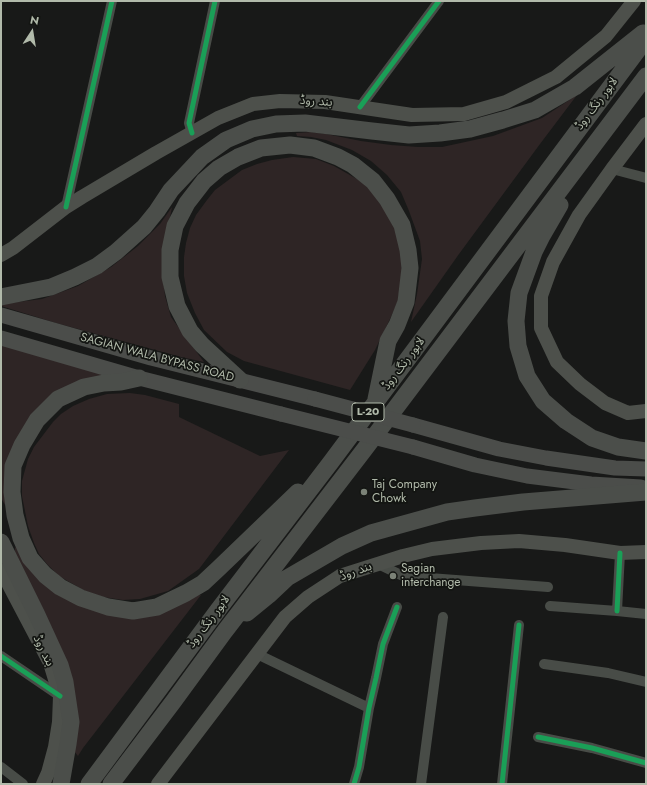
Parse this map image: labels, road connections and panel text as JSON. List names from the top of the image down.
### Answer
{
  "streets": {
    "highway": ["لاہور رنگ روڈ", "L-20"],
    "main road": ["بند روڈ", "SAGIAN WALA BYPASS ROAD"]
  },
  "places": ["Taj Company Chowk", "Sagian interchange"],
  "north": "top"
}
